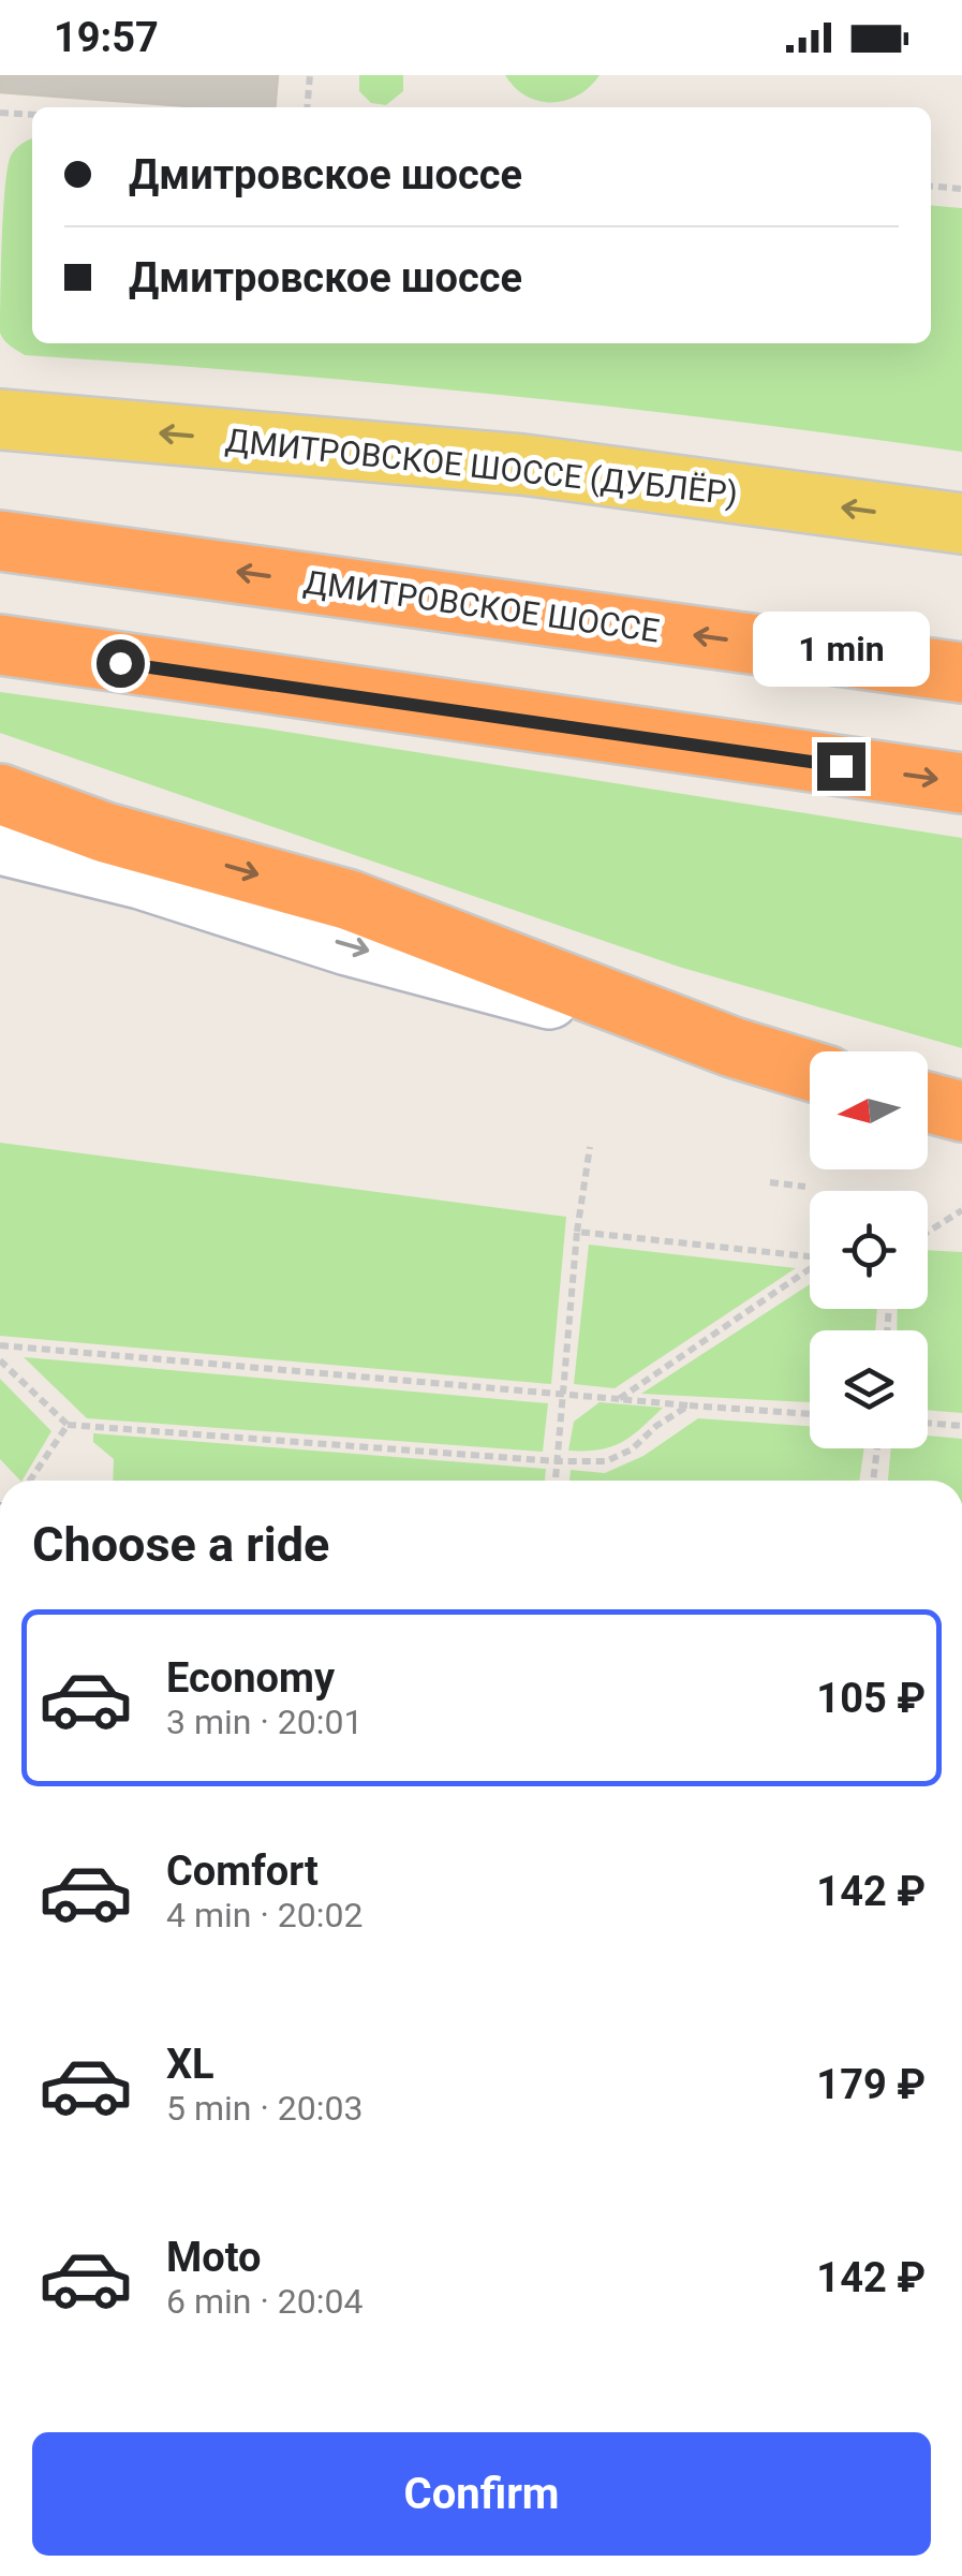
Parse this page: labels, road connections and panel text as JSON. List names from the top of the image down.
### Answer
{
  "streets": {
    "highway": ["ДМИТРОВСКОЕ ШОССЕ"],
    "main road": ["ДМИТРОВСКОЕ ШОССЕ (ДУБЛЁР)"]
  },
  "one_way": ["ДМИТРОВСКОЕ ШОССЕ (ДУБЛЁР)"],
  "north": "left",
  "page": {
    "status": "19:57",
    "banner": ["Дмитровское шоссе", "Дмитровское шоссе"],
    "bubble": "1 min",
    "heading": "Choose a ride",
    "list": [
      {
        "name": "Economy",
        "note": "3 min · 20:01",
        "value": "105 ₽"
      },
      {
        "name": "Comfort",
        "note": "4 min · 20:02",
        "value": "142 ₽"
      },
      {
        "name": "XL",
        "note": "5 min · 20:03",
        "value": "179 ₽"
      },
      {
        "name": "Moto",
        "note": "6 min · 20:04",
        "value": "142 ₽"
      }
    ],
    "buttons": "Confirm"
  }
}
